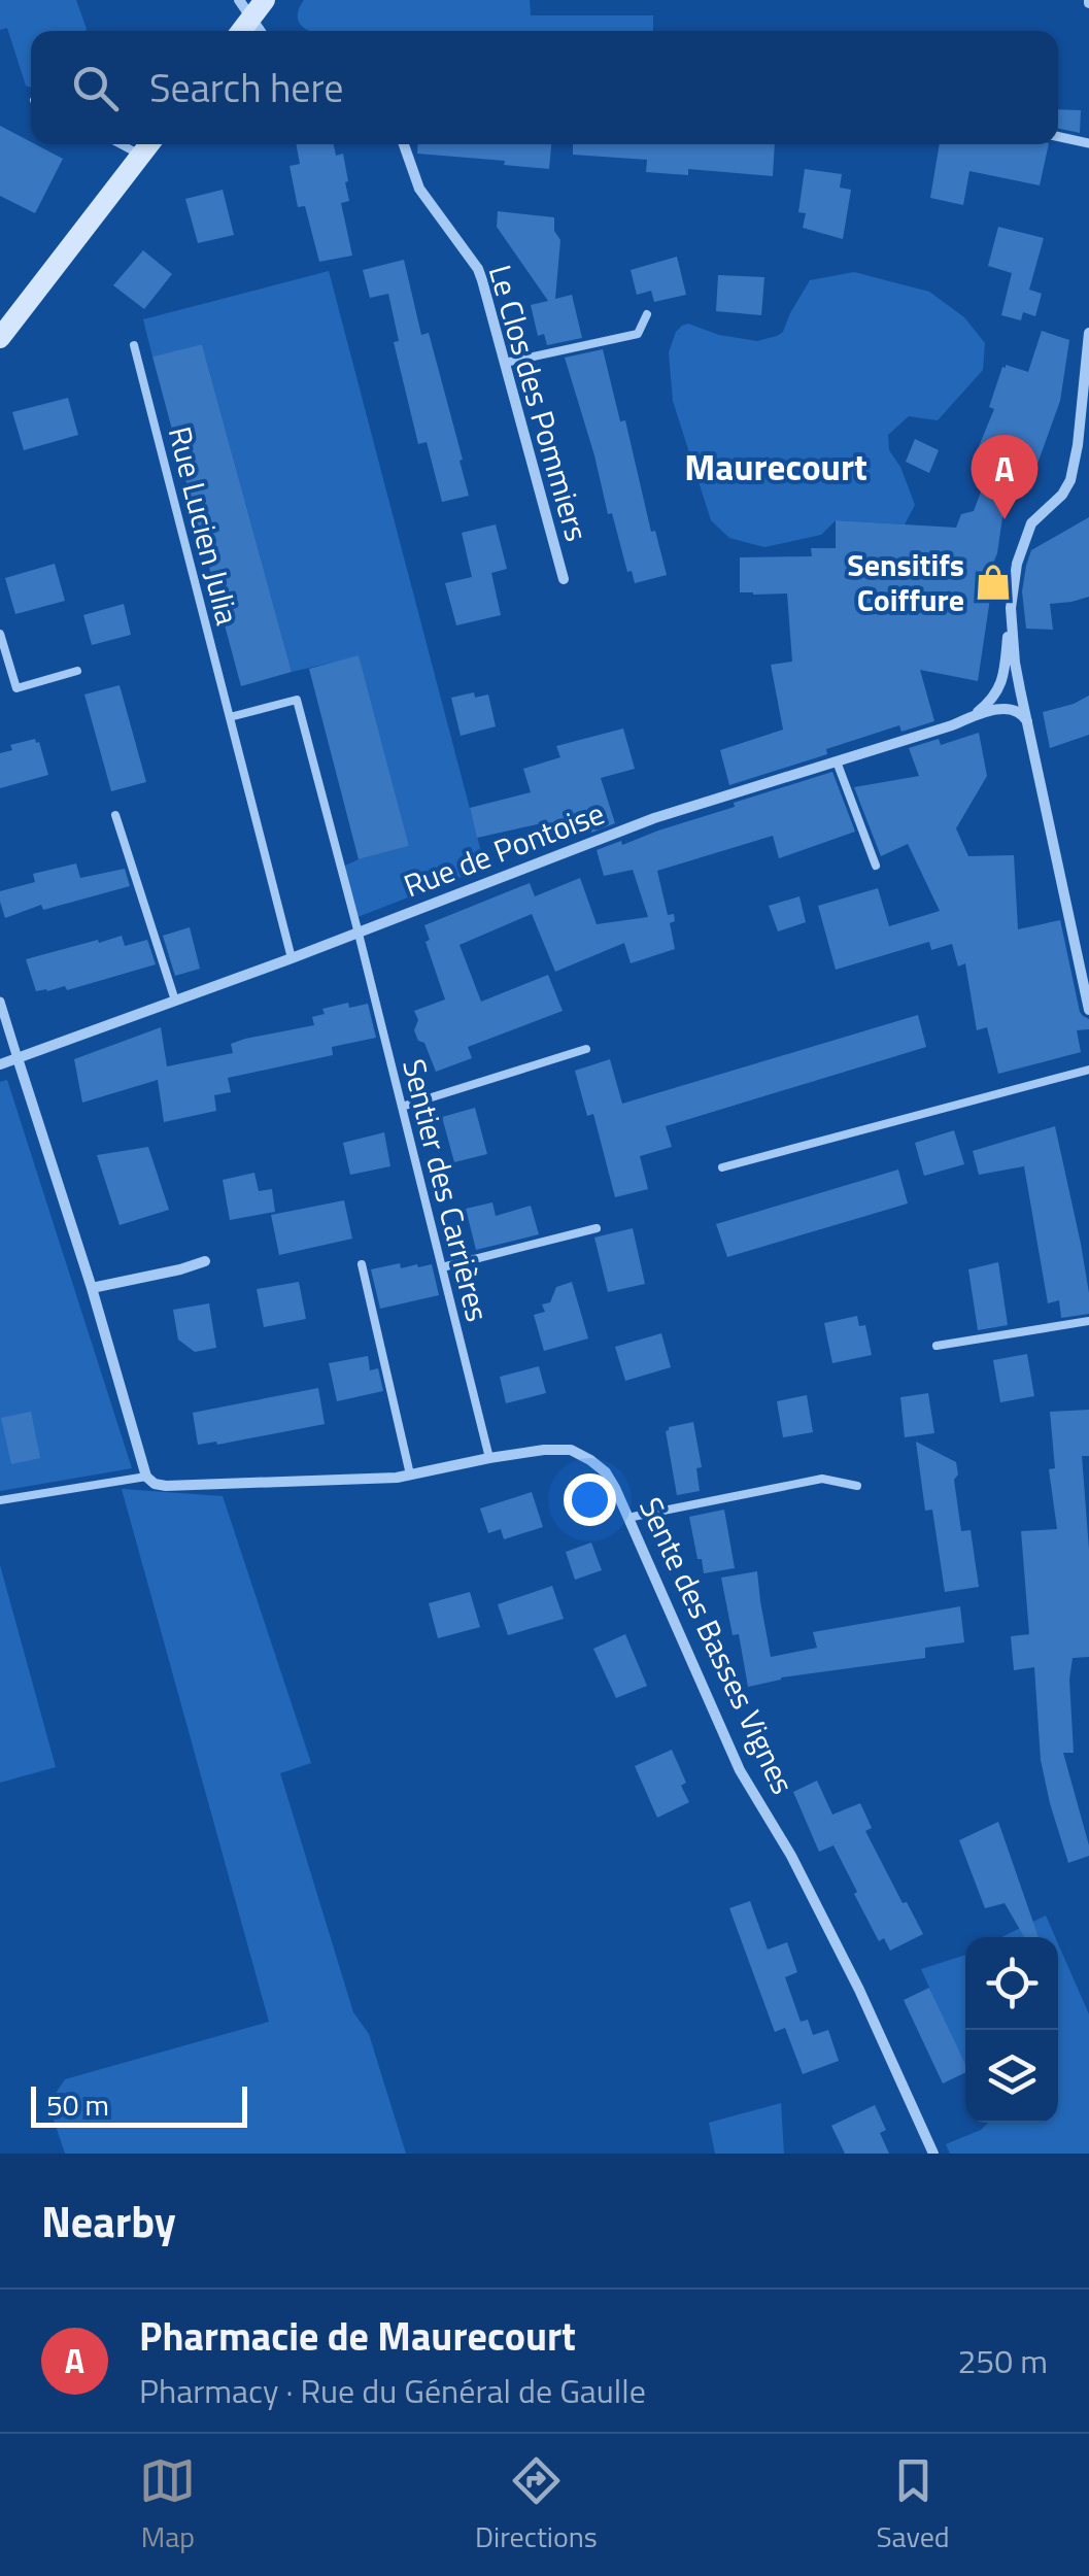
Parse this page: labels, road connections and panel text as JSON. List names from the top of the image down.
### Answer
{
  "streets": {
    "street": ["Le Clos des Pommiers", "Rue de Pontoise", "Sente des Basses Vignes"],
    "lane": ["Rue Lucien Julia", "Sentier des Carrières"]
  },
  "crossings": [
    ["Rue Lucien Julia", "Rue de Pontoise"],
    ["Rue de Pontoise", "Sentier des Carrières"],
    ["Sentier des Carrières", "Sente des Basses Vignes"]
  ],
  "districts": ["Maurecourt"],
  "places": {
    "shop": ["Sensitifs Coiffure"]
  },
  "scale_bar": "50 m",
  "page": {
    "search": "Search here",
    "pins": "A",
    "scale": "50 m",
    "heading": "Nearby",
    "list": [
      {
        "mark": "A",
        "name": "Pharmacie de Maurecourt",
        "note": "Pharmacy · Rue du Général de Gaulle",
        "value": "250 m"
      }
    ],
    "nav": ["Map", "Directions", "Saved"]
  }
}
